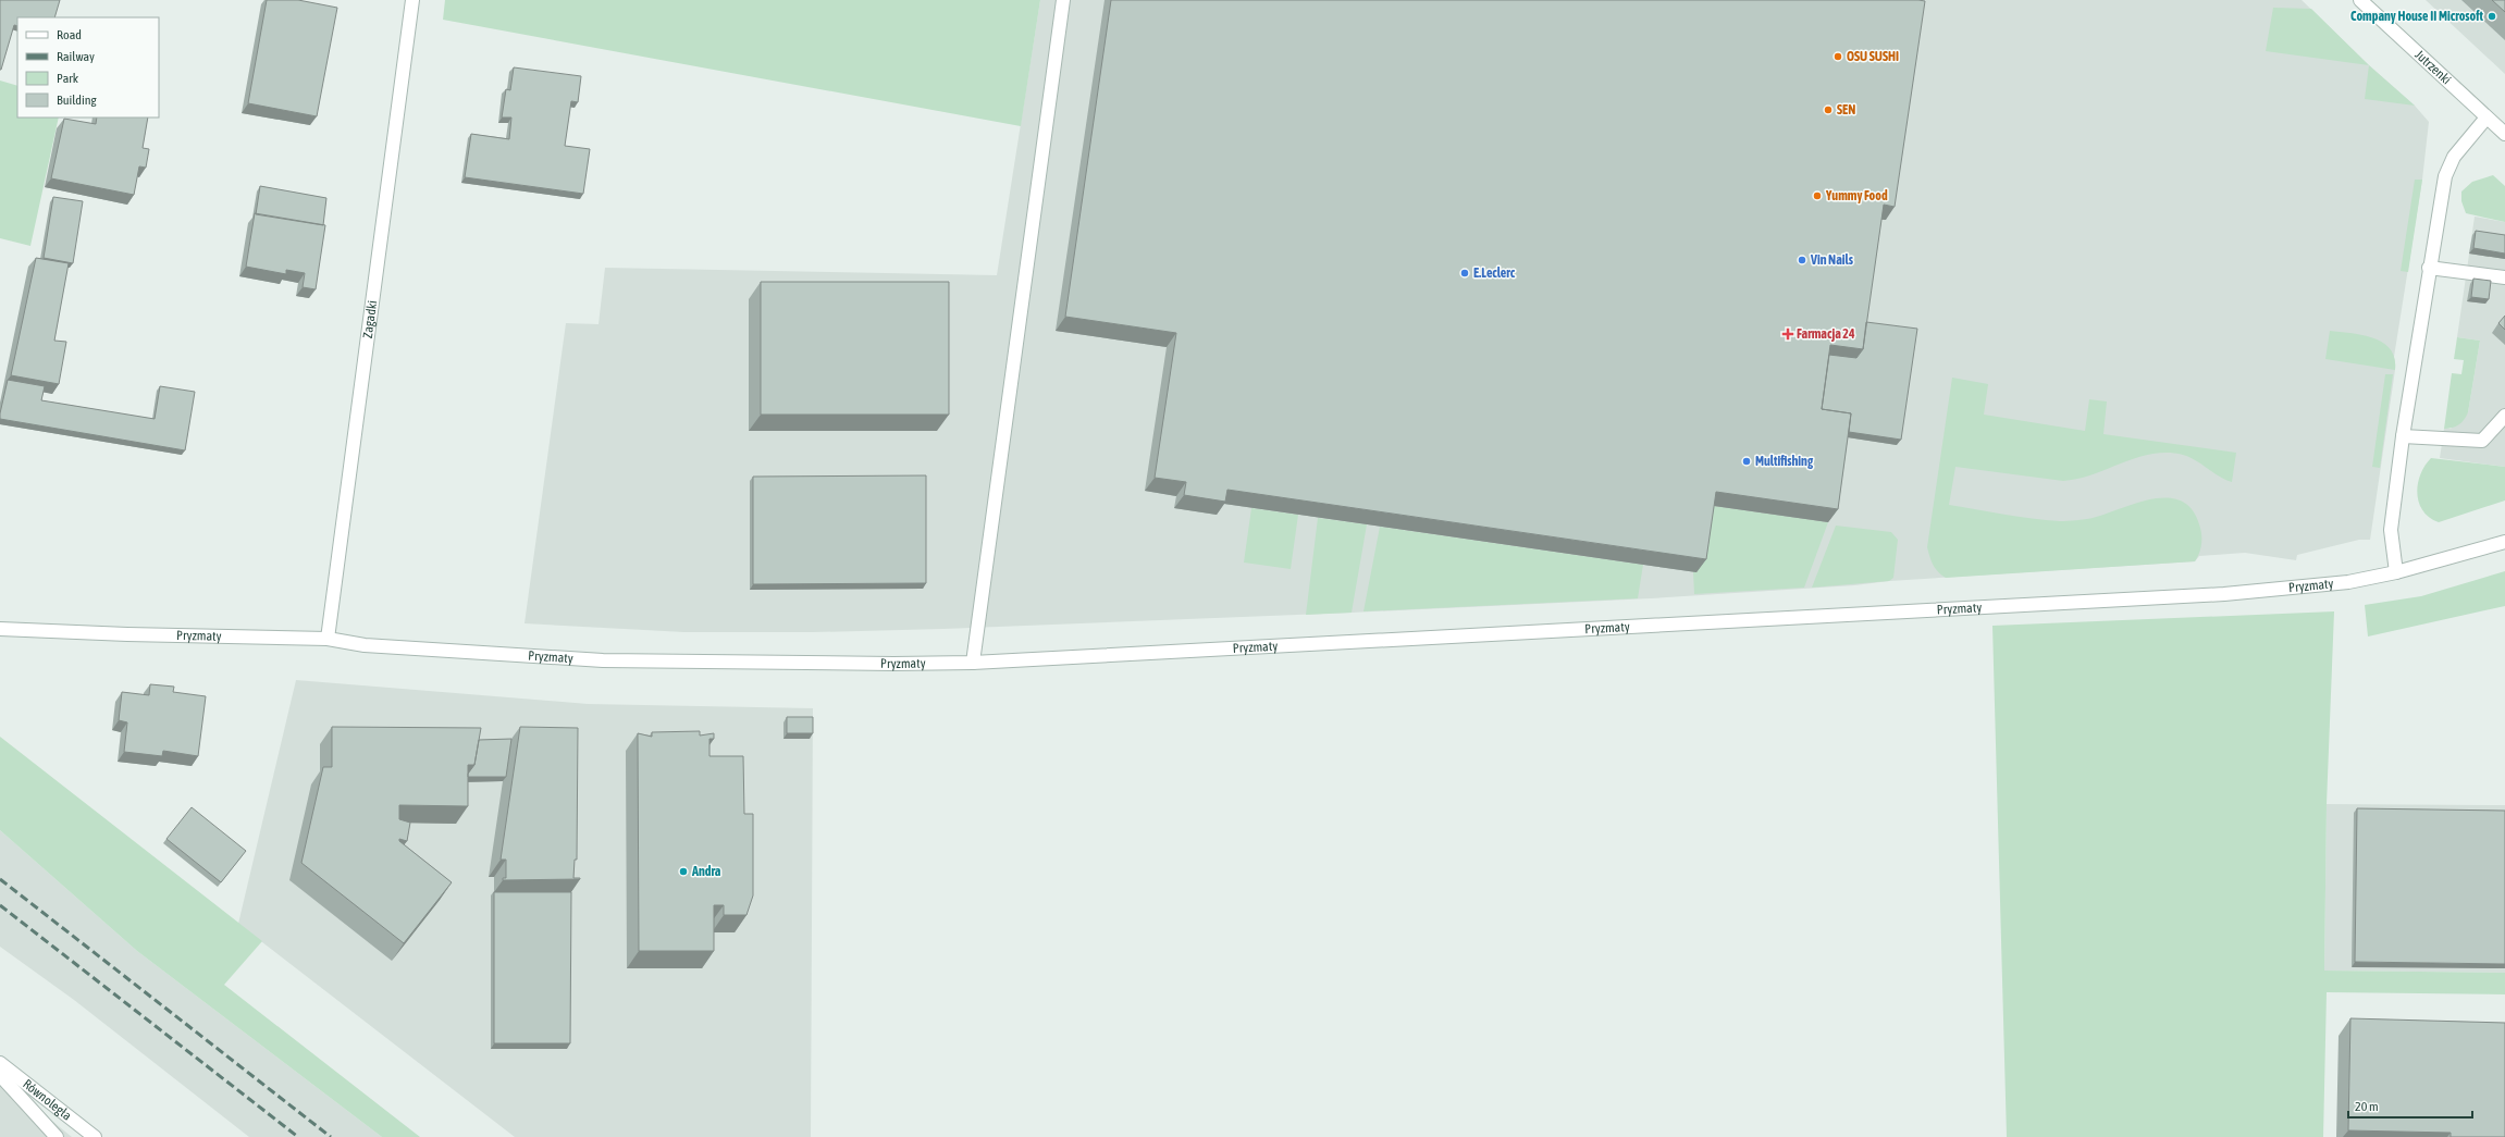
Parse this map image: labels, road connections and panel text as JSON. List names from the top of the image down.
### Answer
{
  "streets": {
    "street": [
      "Jutrzenki",
      "Zagadki",
      "Pryzmaty",
      "Równoległa"
    ]
  },
  "crossings": [
    ["Zagadki", "Pryzmaty"]
  ],
  "places": {
    "other": [
      "Company House II Microsoft",
      "OSU SUSHI",
      "SEN",
      "Yummy Food",
      "Vin Nails",
      "E.Leclerc",
      "Multifishing",
      "Andra"
    ],
    "health": ["Farmacja 24"]
  },
  "legend": [
    "Road",
    "Railway",
    "Park",
    "Building"
  ],
  "scale_bar": "20 m"
}
